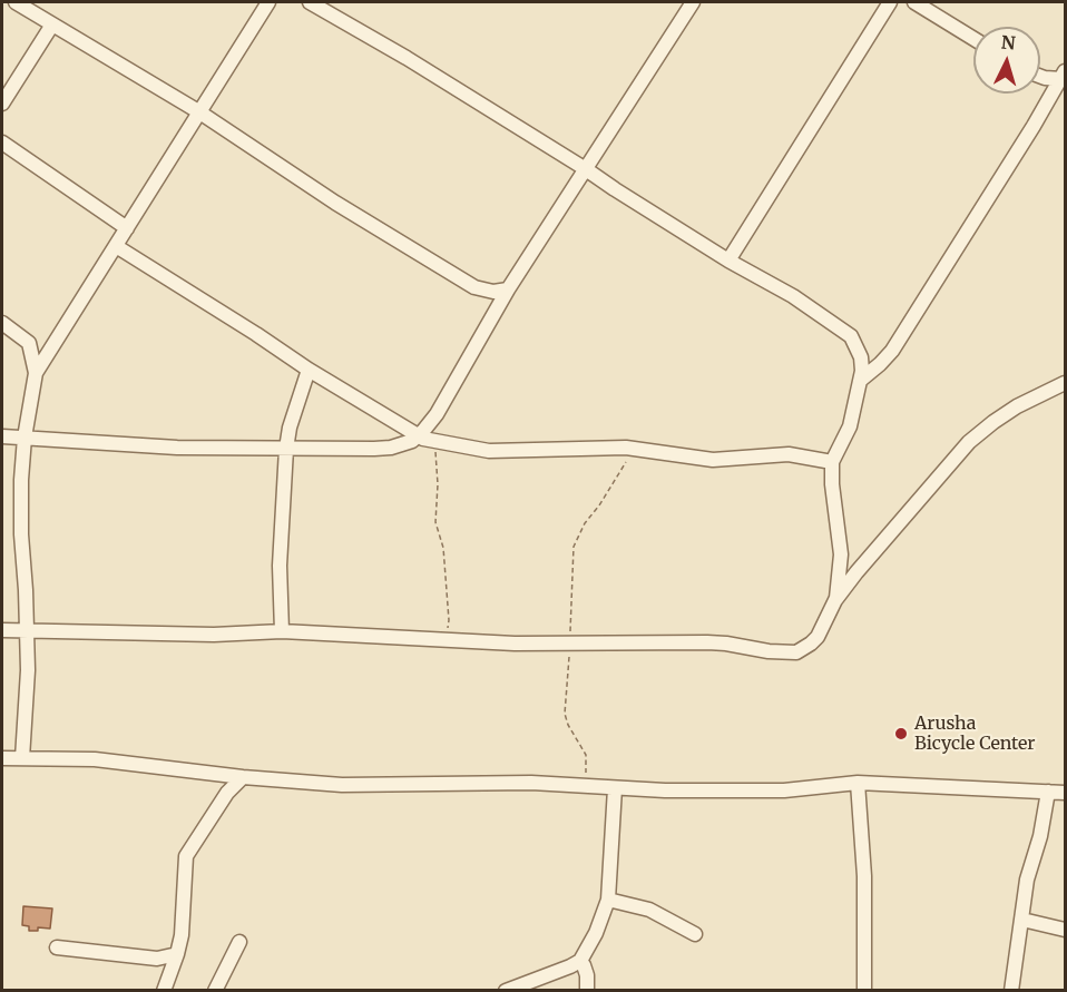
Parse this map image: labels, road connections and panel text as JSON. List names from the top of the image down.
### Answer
{
  "places": ["Arusha Bicycle Center"],
  "north": "top"
}
